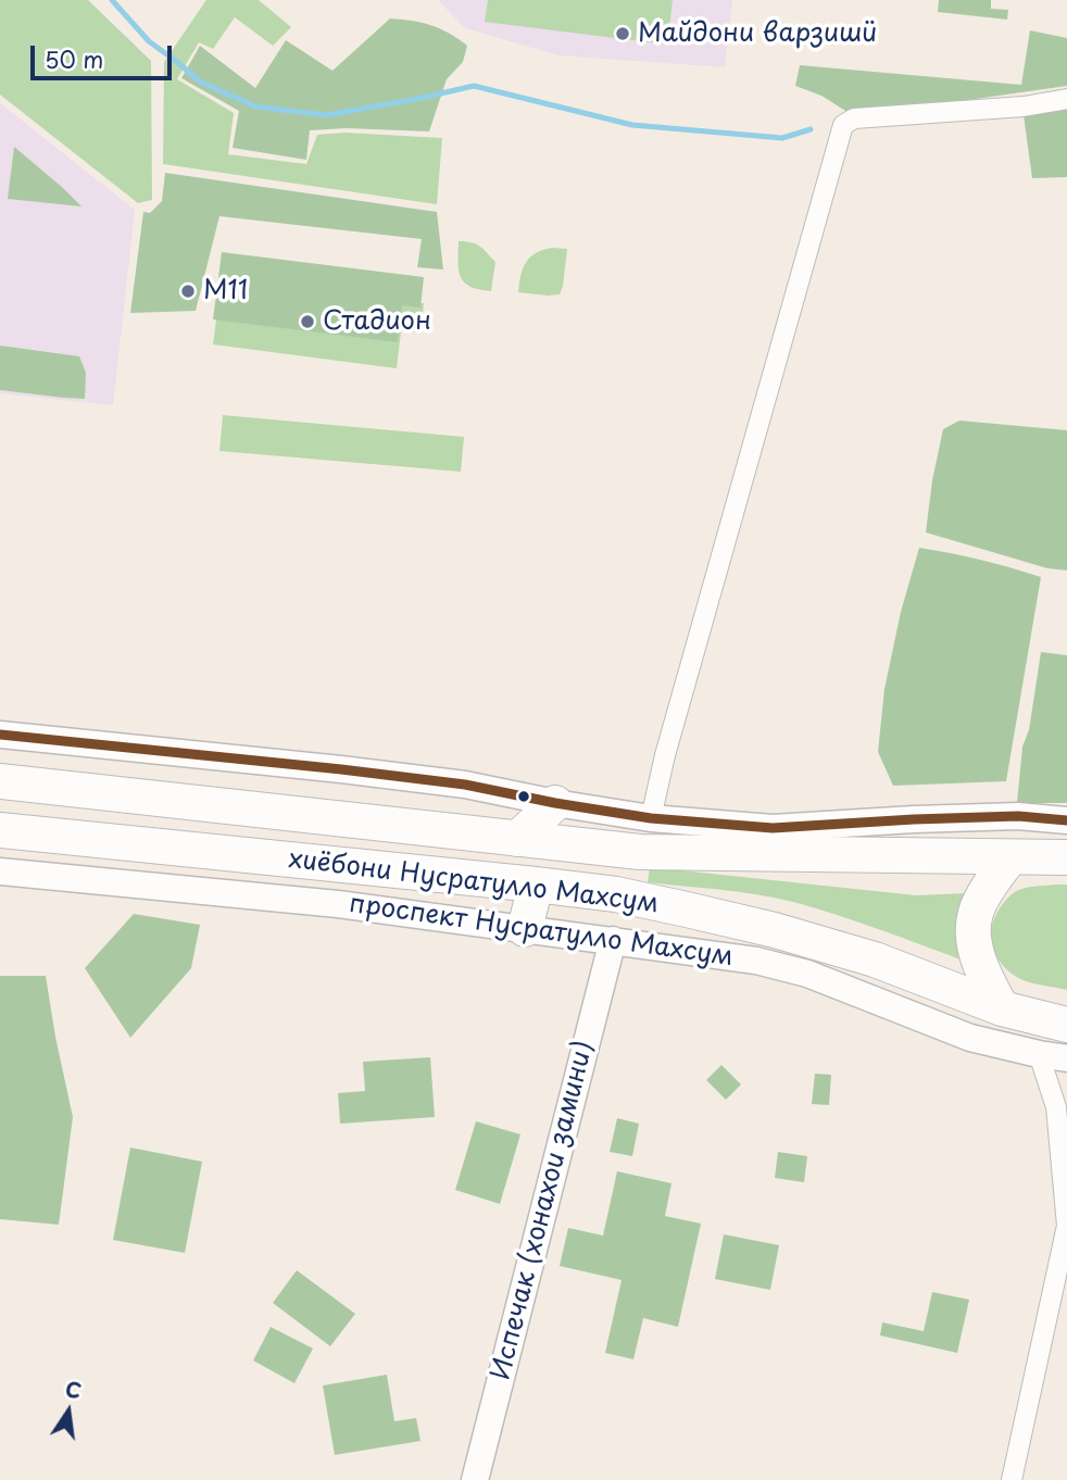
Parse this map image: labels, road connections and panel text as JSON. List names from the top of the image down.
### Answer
{
  "streets": {
    "highway": ["хиёбони Нусратулло Махсум"],
    "street": ["проспект Нусратулло Махсум", "Испечак (хонахои замини)"]
  },
  "crossings": [
    ["проспект Нусратулло Махсум", "Испечак (хонахои замини)"]
  ],
  "places": ["Майдони варзишӣ", "M11", "Стадион"],
  "scale_bar": "50 m",
  "north": "top"
}
